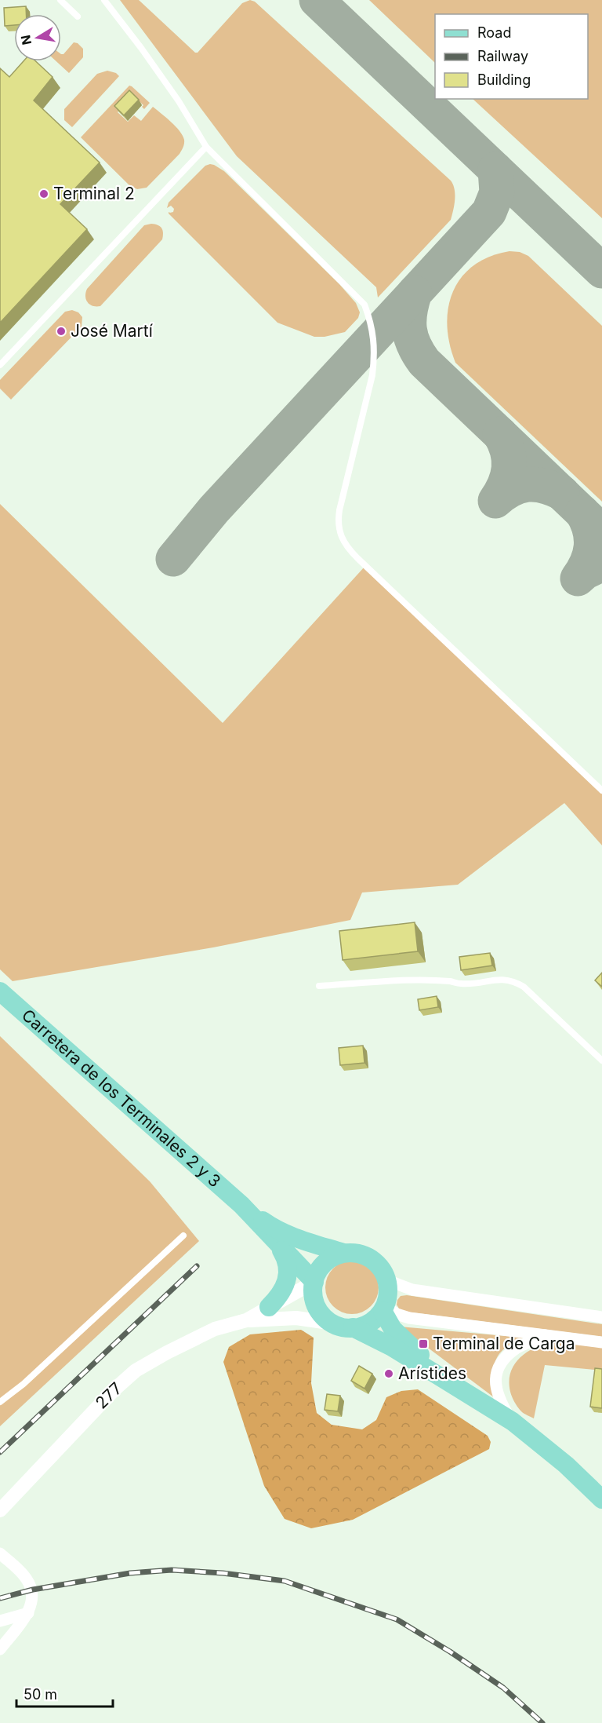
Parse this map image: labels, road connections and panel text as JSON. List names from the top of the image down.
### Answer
{
  "streets": {
    "main road": ["Carretera de los Terminales 2 y 3"],
    "street": ["277"]
  },
  "crossings": [
    ["Carretera de los Terminales 2 y 3", "277"]
  ],
  "places": {
    "other": ["Terminal 2", "José Martí", "Arístides"],
    "transit": ["Terminal de Carga"]
  },
  "legend": ["Road", "Railway", "Building"],
  "scale_bar": "50 m",
  "north": "left"
}
